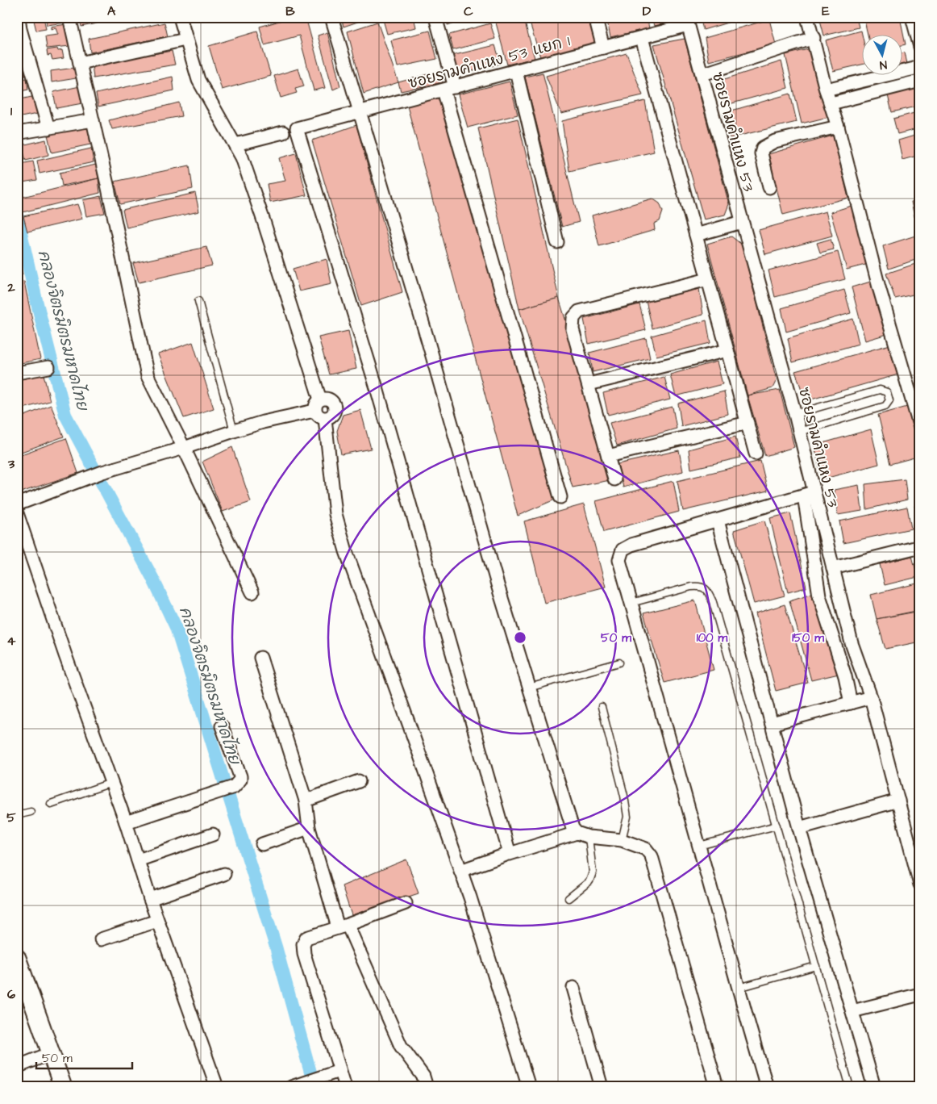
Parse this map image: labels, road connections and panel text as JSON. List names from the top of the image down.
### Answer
{
  "streets": {
    "street": ["ซอยรามคำแหง 53 แยก 1", "ซอยรามคำแหง 53"]
  },
  "crossings": [
    ["ซอยรามคำแหง 53 แยก 1", "ซอยรามคำแหง 53"]
  ],
  "water": ["คลองจิตรมิตรมหาดไทย"],
  "scale_bar": "50 m",
  "north": "bottom",
  "grid": {
    "columns": [
      "A",
      "B",
      "C",
      "D",
      "E"
    ],
    "rows": [
      "1",
      "2",
      "3",
      "4",
      "5",
      "6"
    ]
  },
  "rings": ["50 m", "100 m", "150 m"]
}
